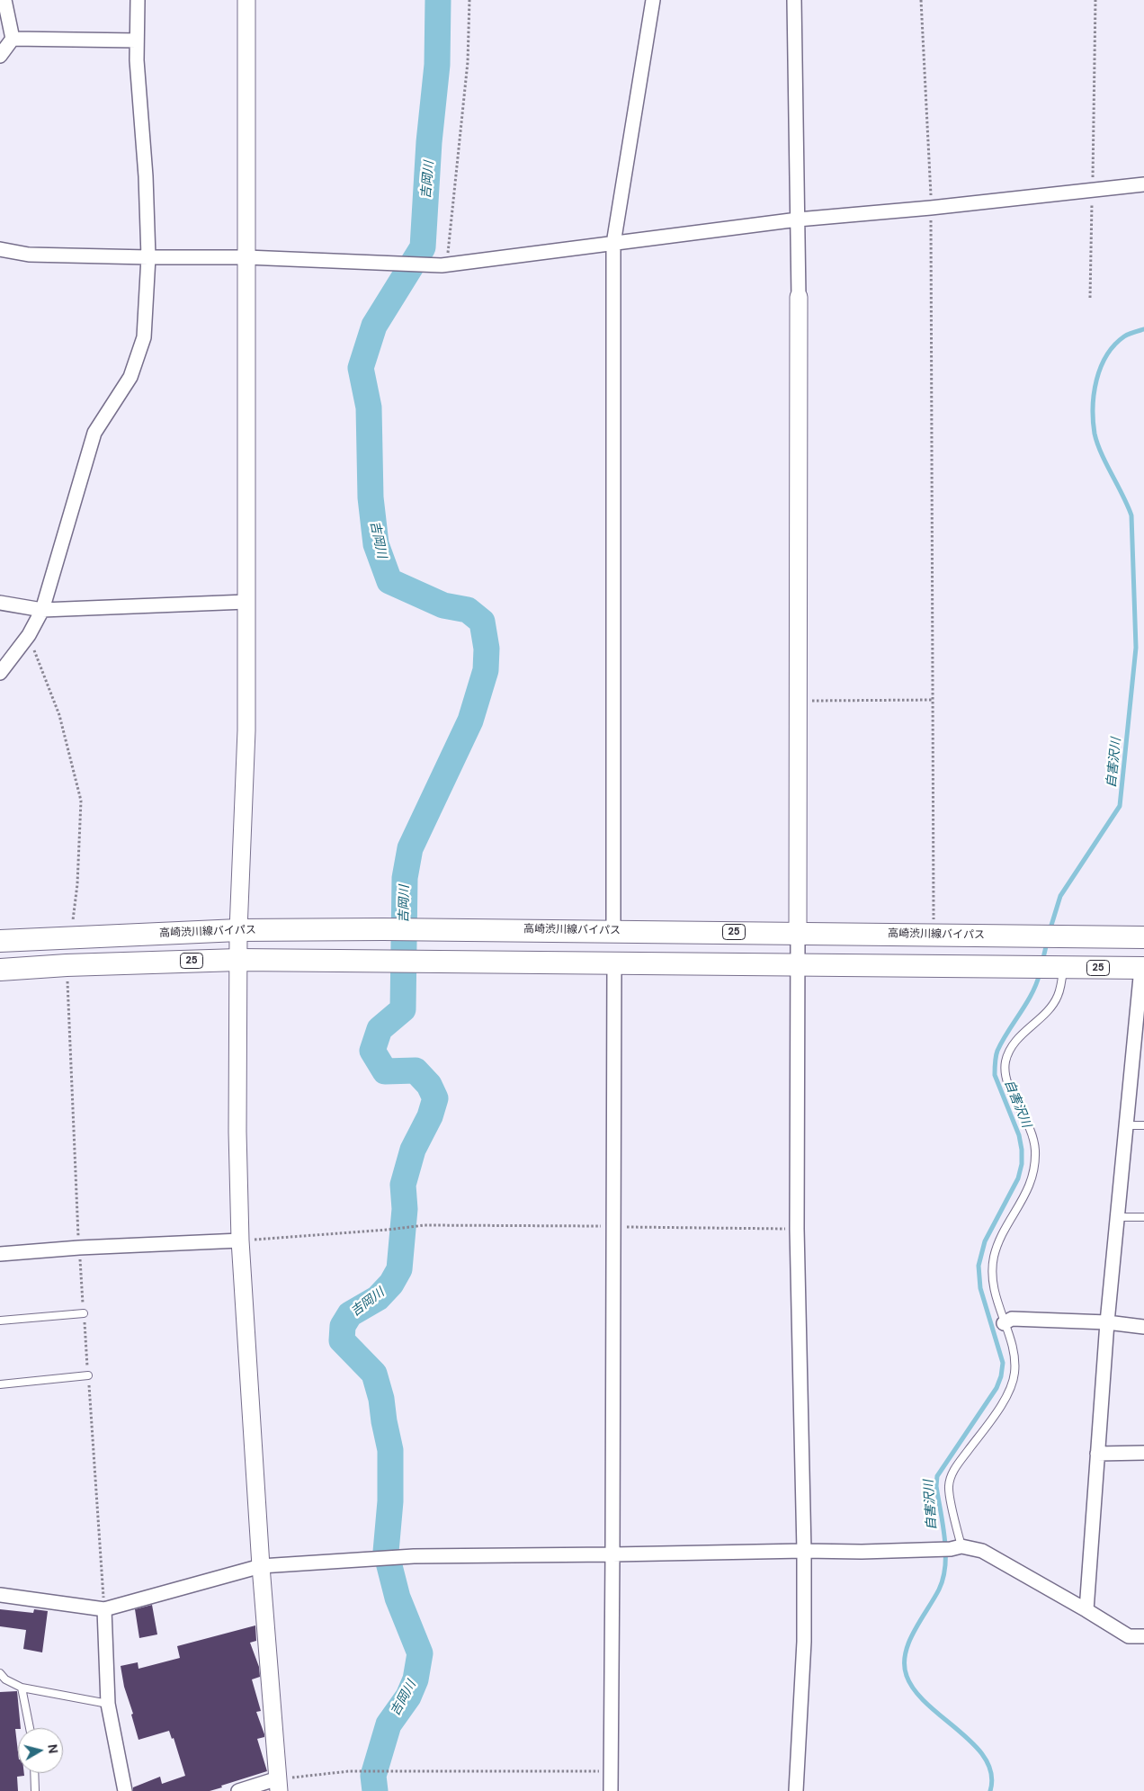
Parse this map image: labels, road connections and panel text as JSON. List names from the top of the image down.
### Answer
{
  "streets": {
    "main road": ["高崎渋川線バイパス", "25"]
  },
  "water": ["吉岡川", "自害沢川"],
  "north": "right"
}
